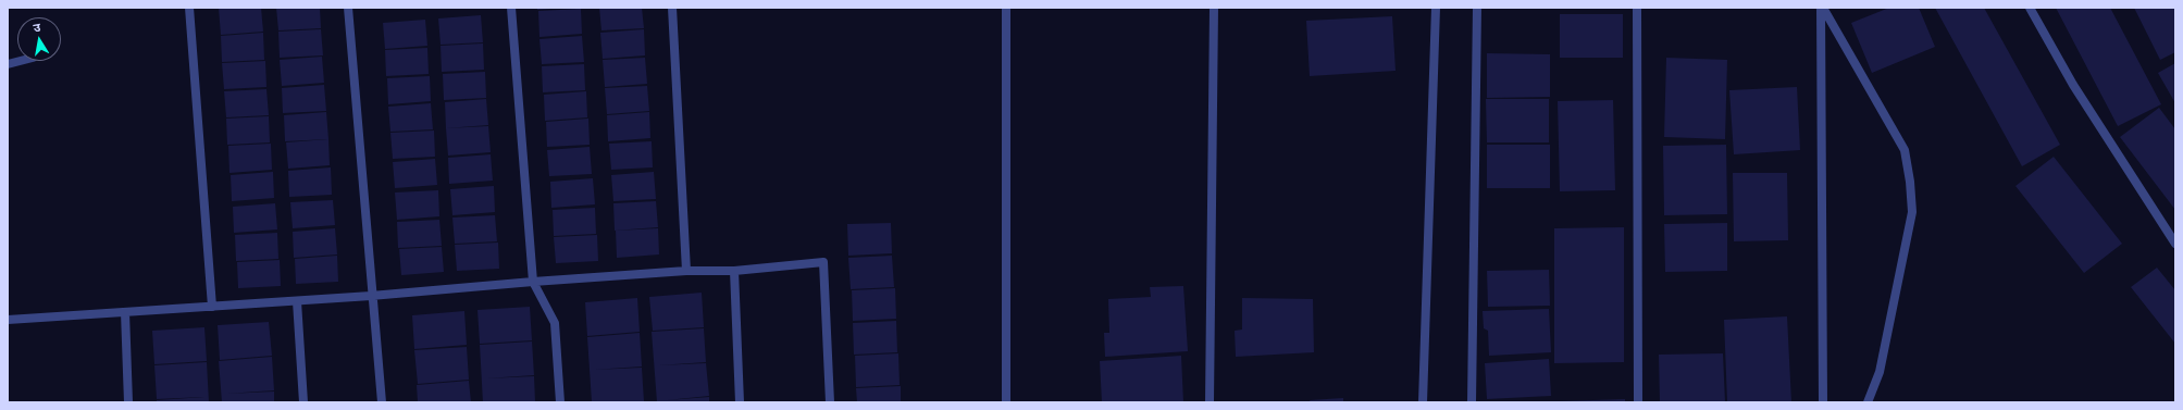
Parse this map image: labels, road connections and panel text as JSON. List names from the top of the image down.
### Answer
{
  "north": "top"
}
